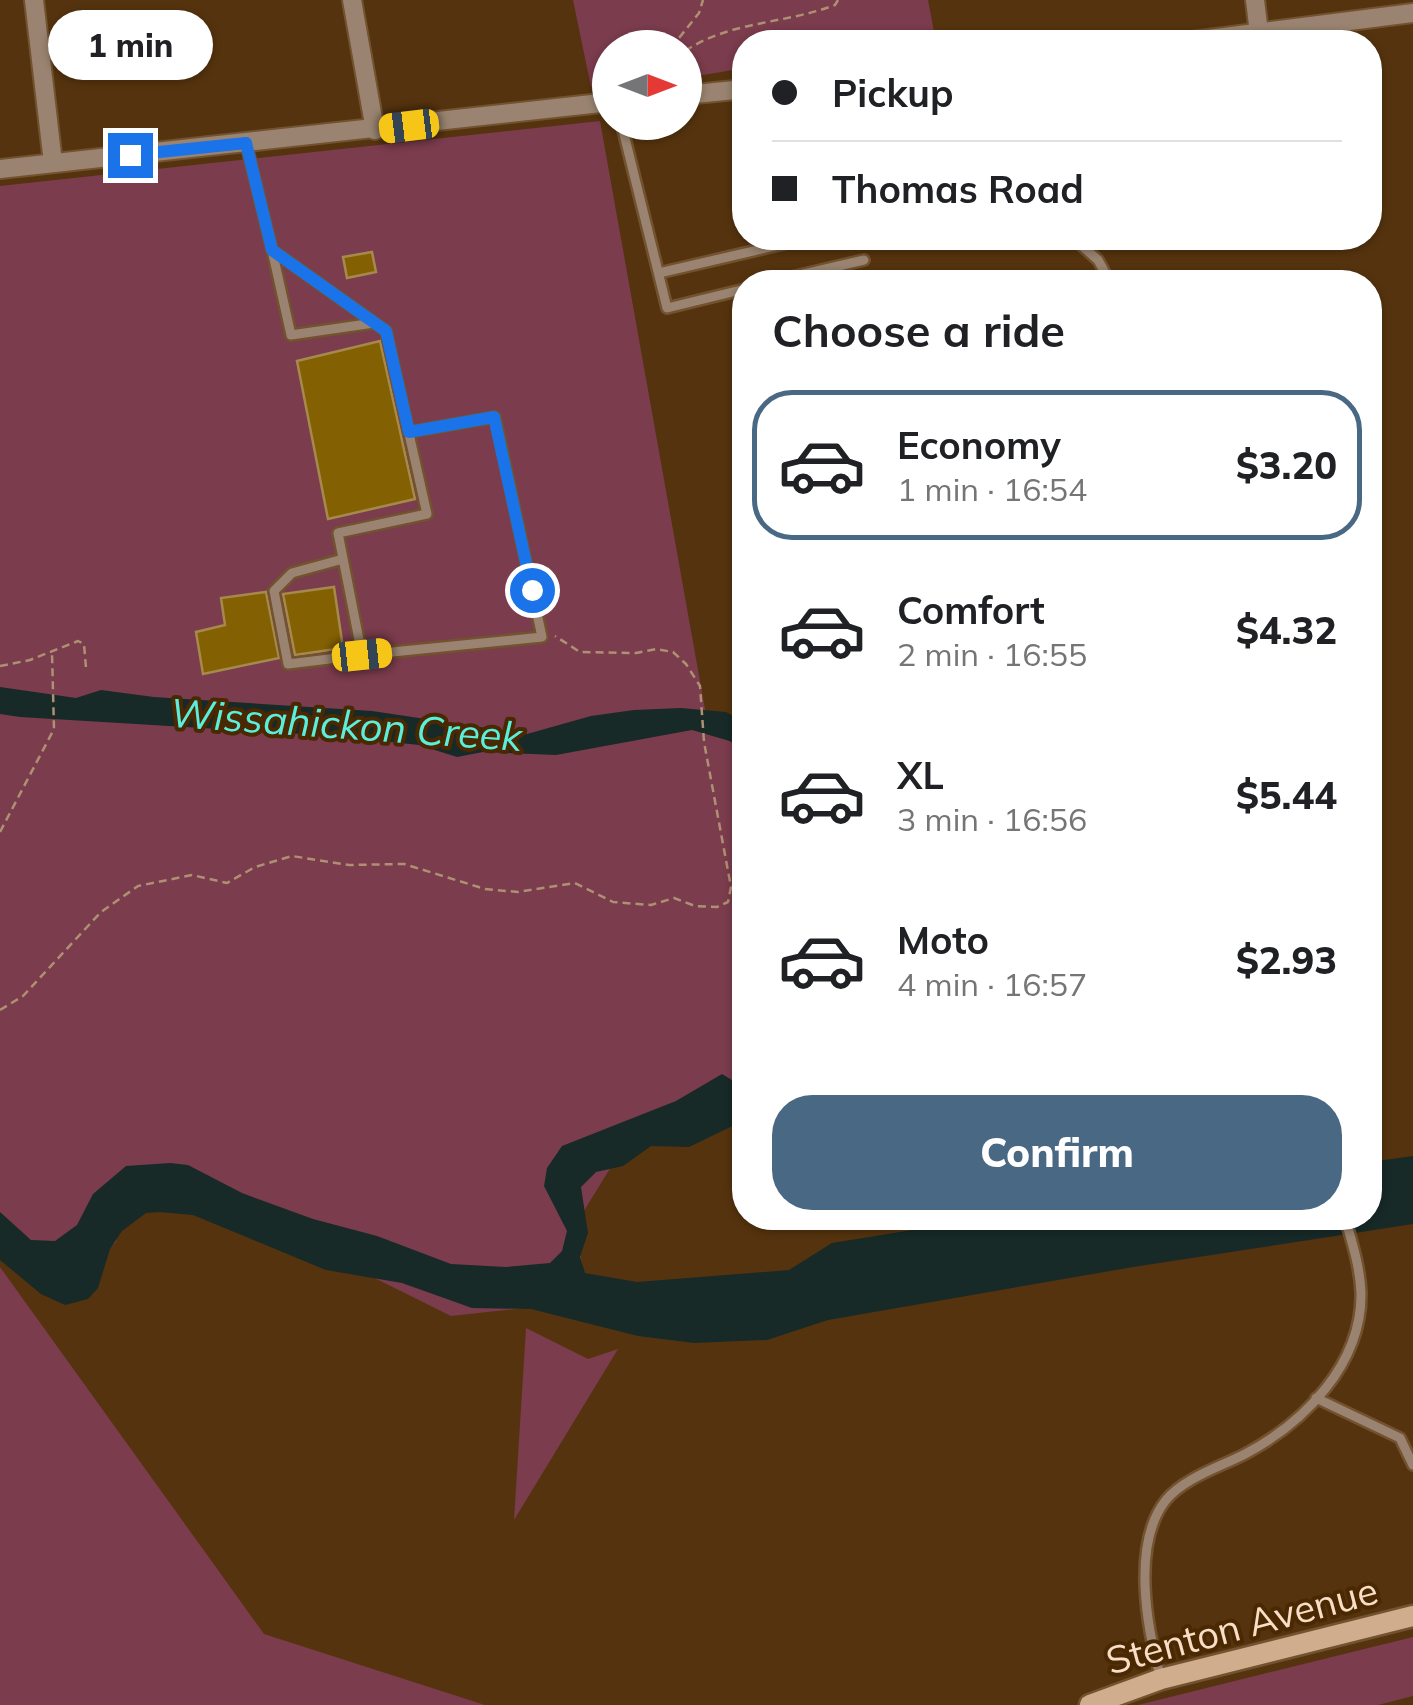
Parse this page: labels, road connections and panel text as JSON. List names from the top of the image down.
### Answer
{
  "streets": {
    "main road": ["Stenton Avenue"]
  },
  "water": ["Wissahickon Creek"],
  "north": "right",
  "page": {
    "bubble": "1 min",
    "banner": ["Pickup", "Thomas Road"],
    "heading": "Choose a ride",
    "list": [
      {
        "name": "Economy",
        "note": "1 min · 16:54",
        "value": "$3.20"
      },
      {
        "name": "Comfort",
        "note": "2 min · 16:55",
        "value": "$4.32"
      },
      {
        "name": "XL",
        "note": "3 min · 16:56",
        "value": "$5.44"
      },
      {
        "name": "Moto",
        "note": "4 min · 16:57",
        "value": "$2.93"
      }
    ],
    "buttons": "Confirm"
  }
}
